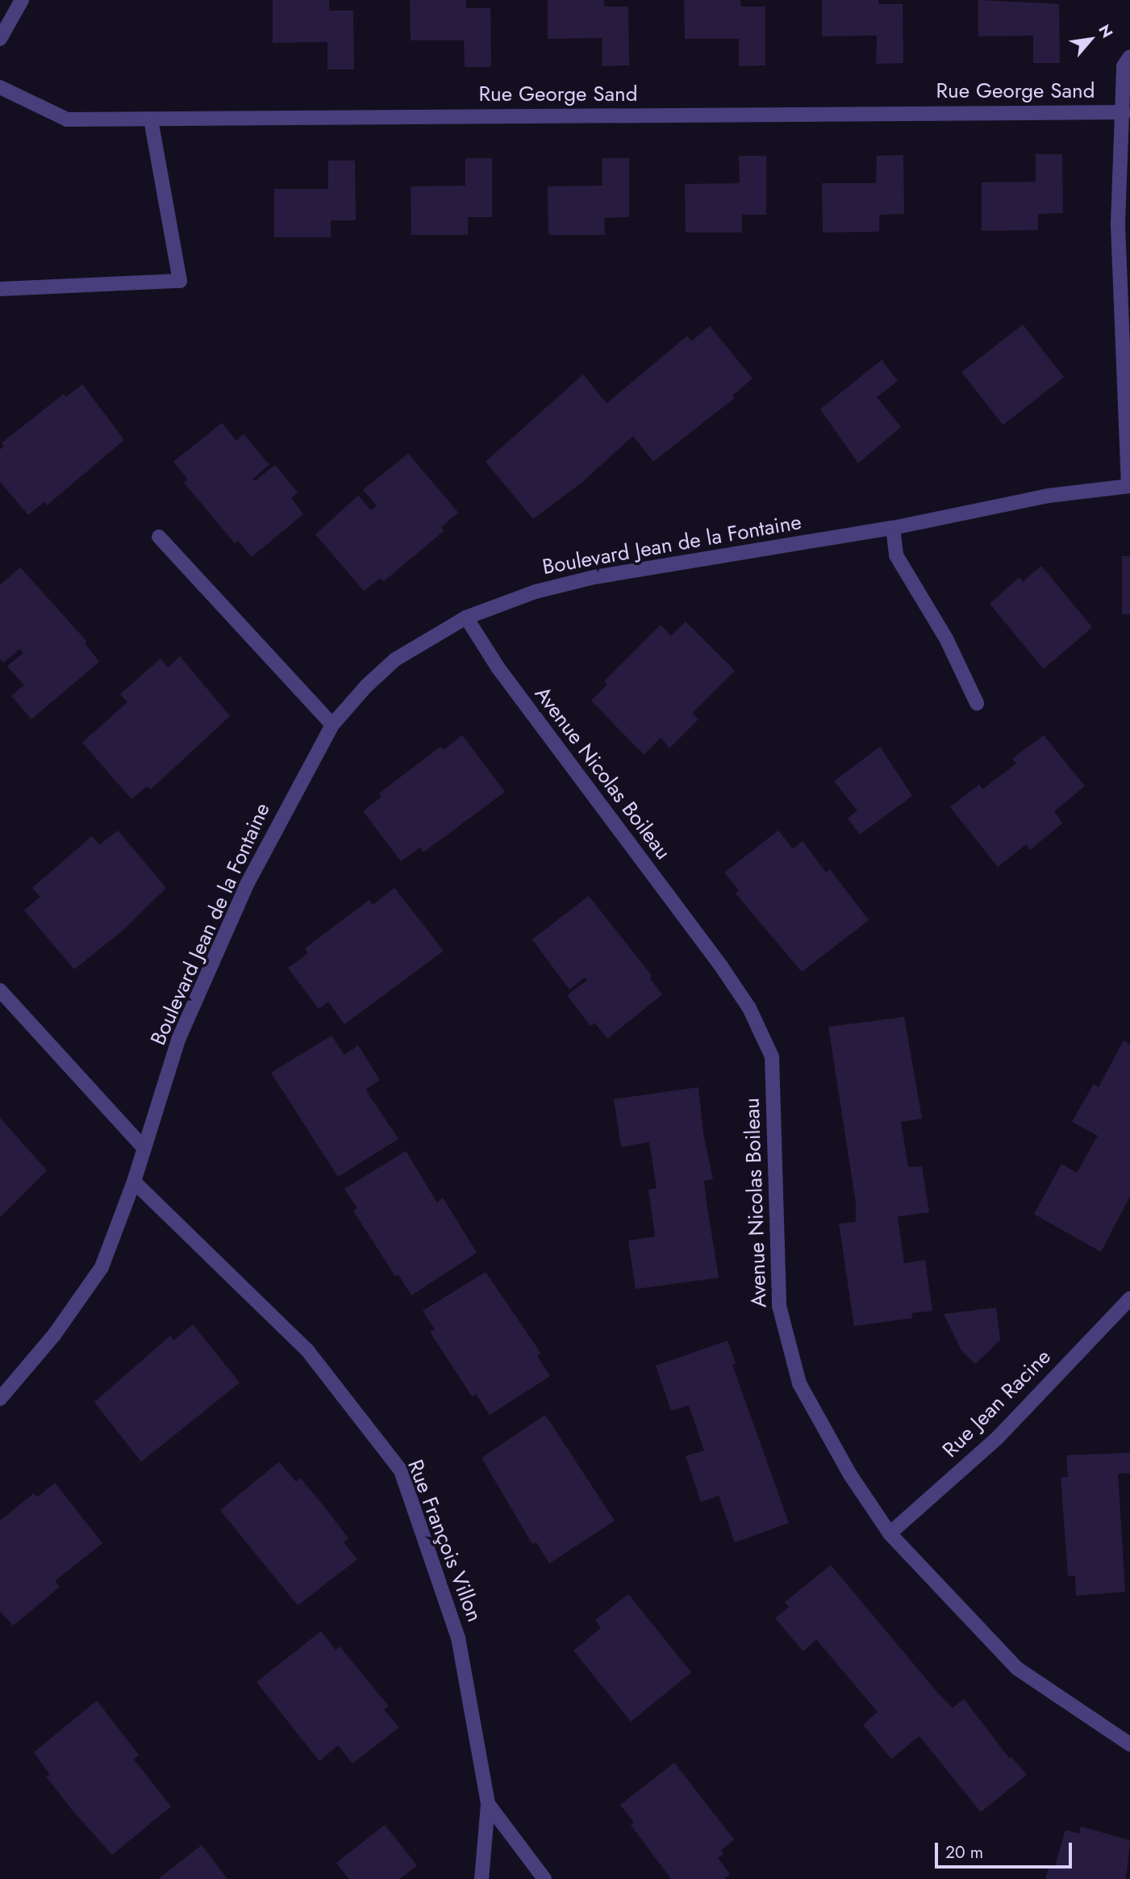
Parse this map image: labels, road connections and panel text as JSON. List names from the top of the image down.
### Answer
{
  "streets": {
    "street": [
      "Rue George Sand",
      "Boulevard Jean de la Fontaine",
      "Avenue Nicolas Boileau",
      "Rue Jean Racine",
      "Rue François Villon"
    ]
  },
  "crossings": [
    ["Rue George Sand", "Boulevard Jean de la Fontaine"],
    ["Boulevard Jean de la Fontaine", "Avenue Nicolas Boileau"],
    ["Boulevard Jean de la Fontaine", "Rue François Villon"],
    ["Avenue Nicolas Boileau", "Rue Jean Racine"]
  ],
  "scale_bar": "20 m",
  "north": "top right"
}
